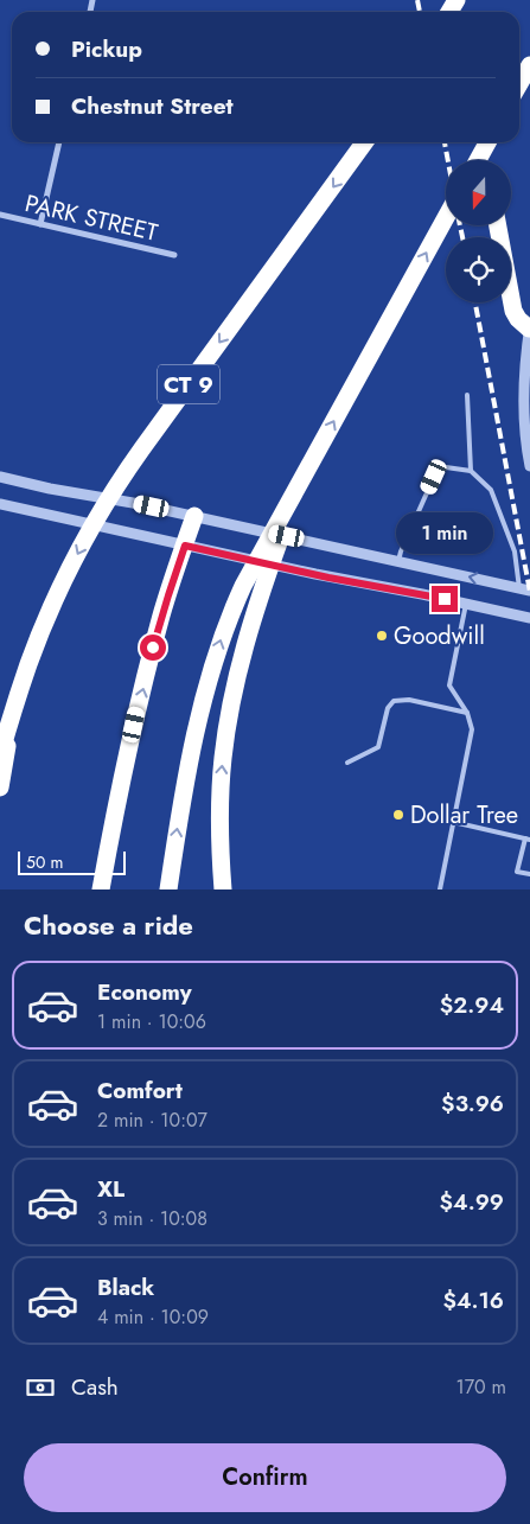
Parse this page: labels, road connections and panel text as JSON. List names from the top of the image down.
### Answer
{
  "streets": {
    "highway": ["CT 9"],
    "street": ["PARK STREET"]
  },
  "places": ["Goodwill", "Dollar Tree"],
  "scale_bar": "50 m",
  "north": "bottom",
  "page": {
    "banner": ["Pickup", "Chestnut Street"],
    "bubble": "1 min",
    "scale": "50 m",
    "heading": "Choose a ride",
    "list": [
      {
        "name": "Economy",
        "note": "1 min · 10:06",
        "value": "$2.94"
      },
      {
        "name": "Comfort",
        "note": "2 min · 10:07",
        "value": "$3.96"
      },
      {
        "name": "XL",
        "note": "3 min · 10:08",
        "value": "$4.99"
      },
      {
        "name": "Black",
        "note": "4 min · 10:09",
        "value": "$4.16"
      }
    ],
    "pay": ["Cash", "170 m"],
    "buttons": "Confirm"
  }
}
